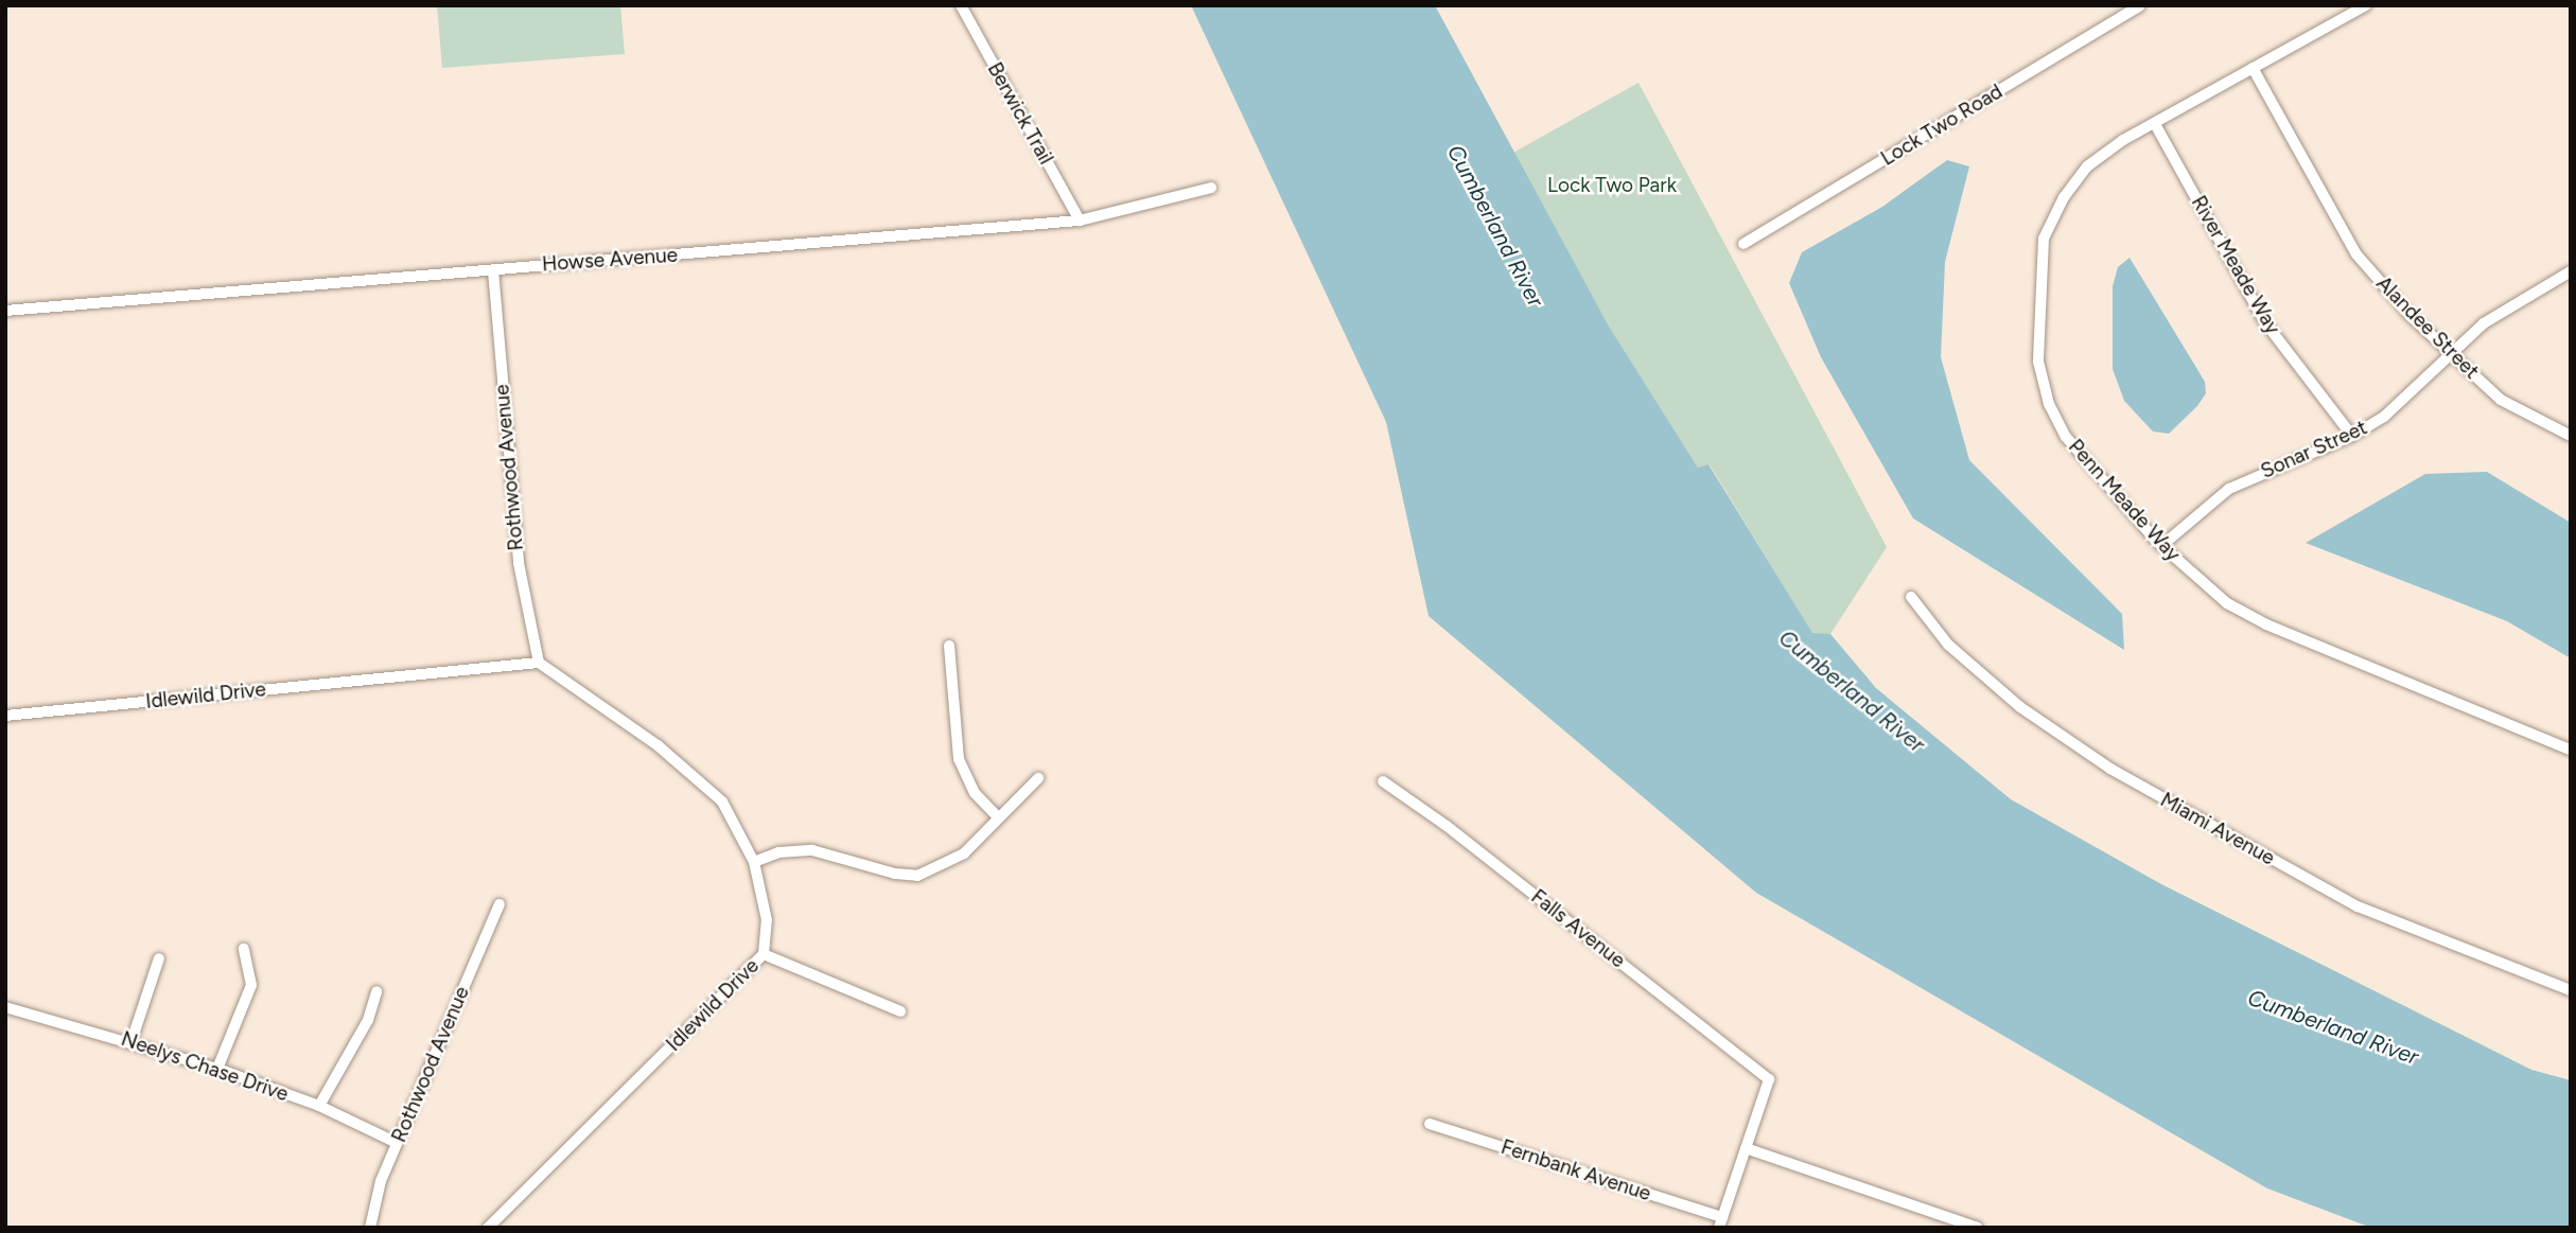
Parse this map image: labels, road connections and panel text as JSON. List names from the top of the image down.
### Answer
{
  "streets": {
    "street": [
      "Berwick Trail",
      "Lock Two Road",
      "Howse Avenue",
      "River Meade Way",
      "Alandee Street",
      "Sonar Street",
      "Rothwood Avenue",
      "Penn Meade Way",
      "Idlewild Drive",
      "Miami Avenue",
      "Falls Avenue",
      "Neelys Chase Drive",
      "Fernbank Avenue"
    ]
  },
  "crossings": [
    ["Berwick Trail", "Howse Avenue"],
    ["Howse Avenue", "Rothwood Avenue"],
    ["River Meade Way", "Sonar Street"],
    ["River Meade Way", "Penn Meade Way"],
    ["Alandee Street", "Sonar Street"],
    ["Alandee Street", "Penn Meade Way"],
    ["Sonar Street", "Penn Meade Way"],
    ["Rothwood Avenue", "Idlewild Drive"],
    ["Rothwood Avenue", "Neelys Chase Drive"]
  ],
  "water": ["Cumberland River"],
  "parks": ["Lock Two Park"]
}
